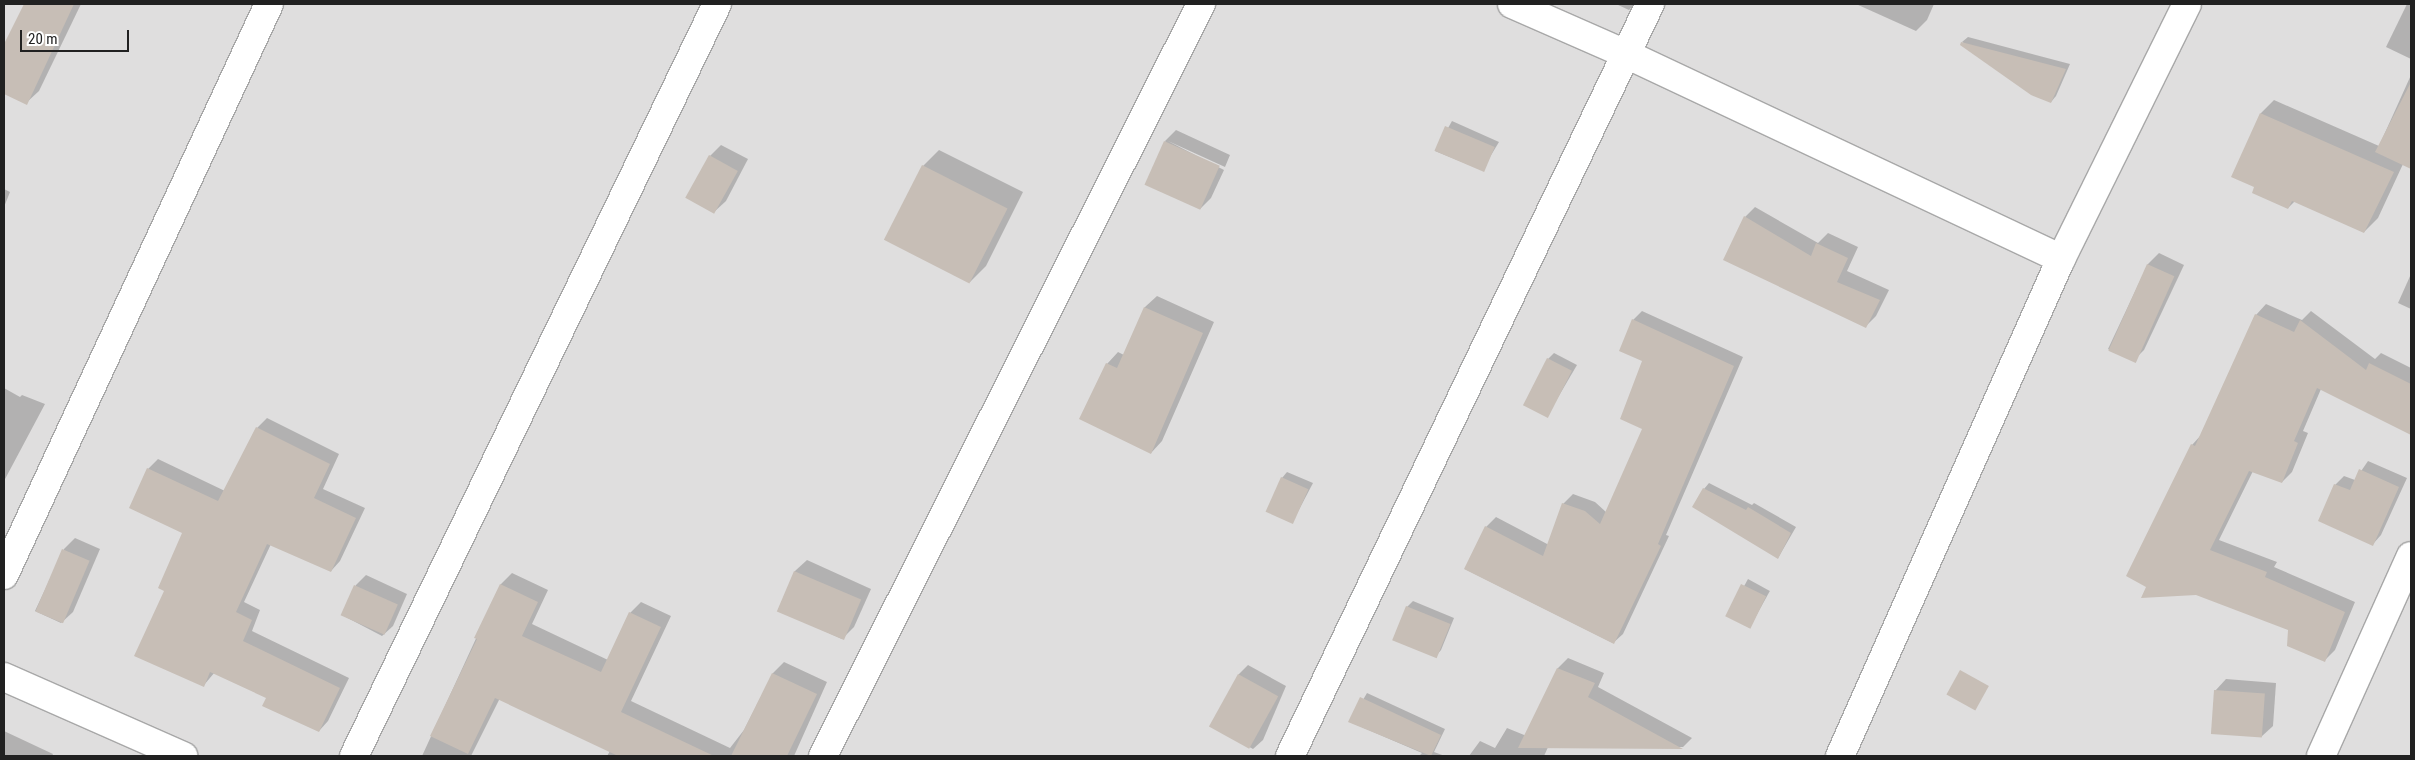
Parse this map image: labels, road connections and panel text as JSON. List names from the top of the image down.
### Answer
{
  "scale_bar": "20 m"
}
